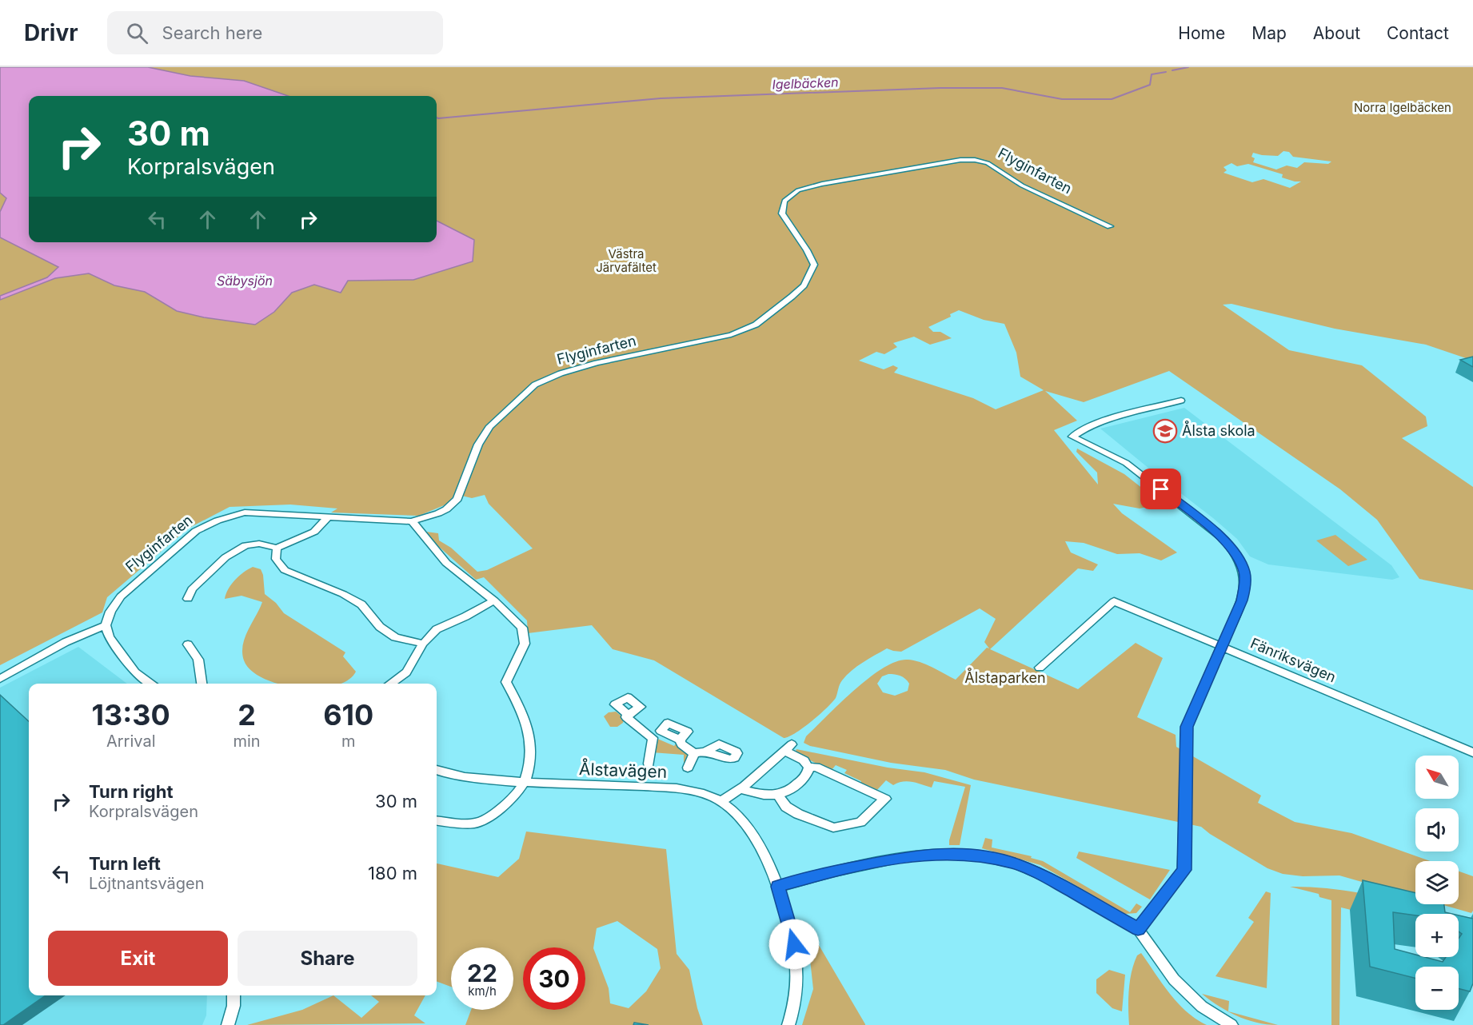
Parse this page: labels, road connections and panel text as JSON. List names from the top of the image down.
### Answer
{
  "streets": {
    "street": ["Flyginfarten", "Fänriksvägen", "Ålstavägen"]
  },
  "water": ["Igelbäcken", "Säbysjön"],
  "parks": ["Norra Igelbäcken", "Västra Järvafältet", "Ålstaparken"],
  "places": {
    "school or university": ["Ålsta skola"]
  },
  "north": "top left",
  "page": {
    "header": "Drivr",
    "search": "Search here",
    "nav": [
      "Home",
      "Map",
      "About",
      "Contact"
    ],
    "turn": ["30 m", "Korpralsvägen"],
    "eta": [
      "13:30",
      "Arrival",
      "2",
      "min",
      "610",
      "m"
    ],
    "map_buttons": ["+", "−"],
    "list": [
      {
        "name": "Turn right",
        "note": "Korpralsvägen",
        "value": "30 m"
      },
      {
        "name": "Turn left",
        "note": "Löjtnantsvägen",
        "value": "180 m"
      }
    ],
    "buttons": ["Exit", "Share"],
    "speed": "22 km/h",
    "limit": "30"
  }
}
